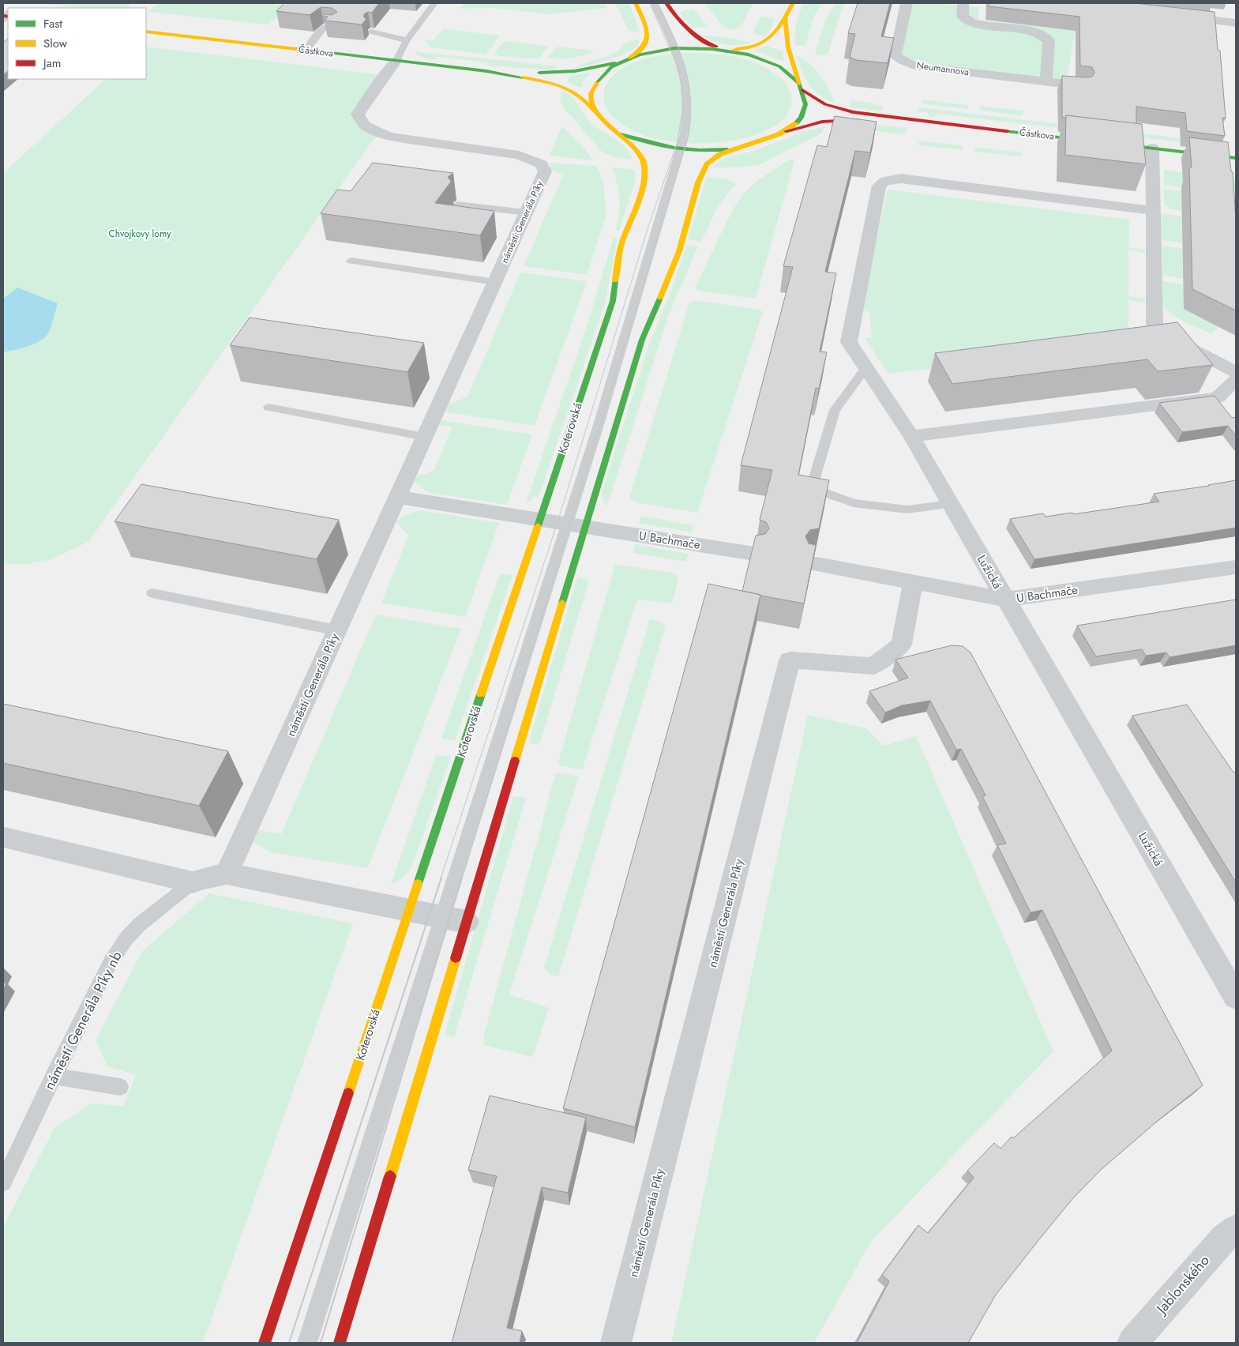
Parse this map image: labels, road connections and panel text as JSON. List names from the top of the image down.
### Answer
{
  "streets": {
    "street": [
      "Částkova",
      "Neumannova",
      "náměstí Generála Píky",
      "Koterovská",
      "U Bachmače",
      "Lužická",
      "Jablonského"
    ],
    "lane": ["náměstí Generála Píky nb"]
  },
  "crossings": [
    ["Částkova", "náměstí Generála Píky"],
    ["Částkova", "Koterovská"],
    ["náměstí Generála Píky", "U Bachmače"],
    ["Koterovská", "U Bachmače"],
    ["U Bachmače", "Lužická"]
  ],
  "parks": ["Chvojkovy lomy"],
  "legend": ["Fast", "Slow", "Jam"]
}
